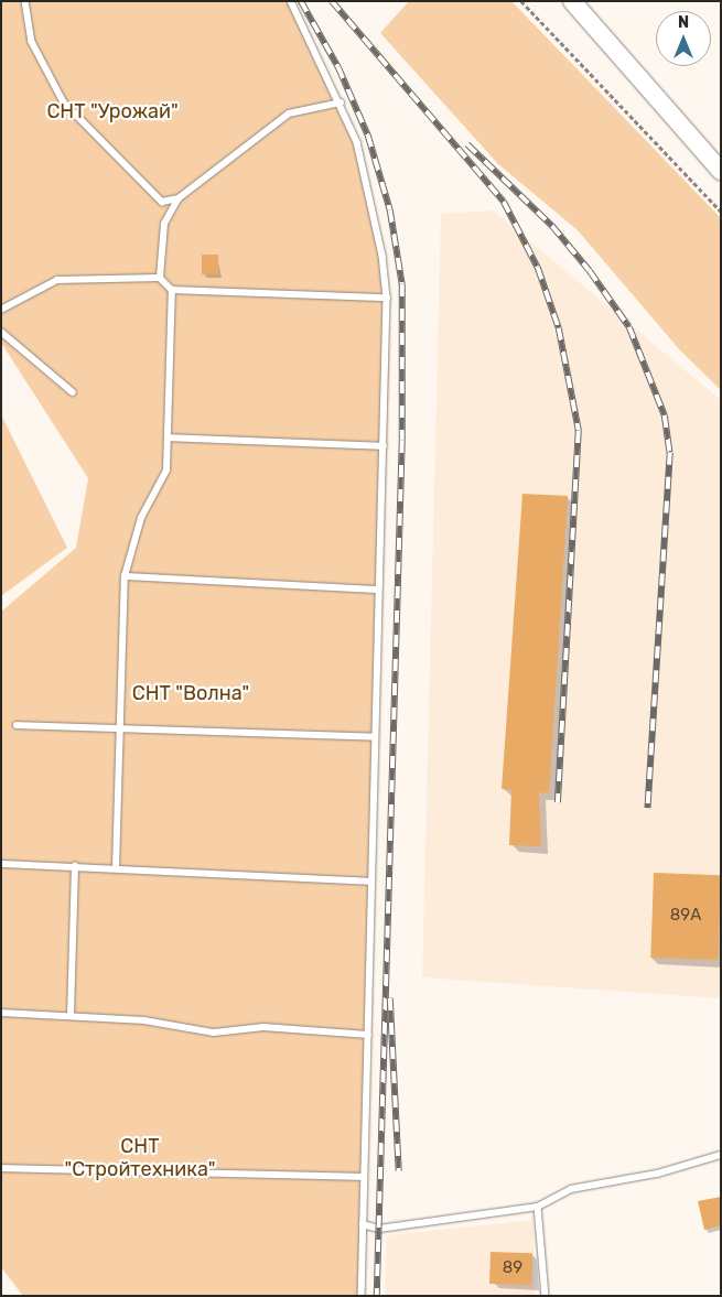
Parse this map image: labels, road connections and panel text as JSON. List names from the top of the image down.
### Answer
{
  "parks": ["СНТ \"Урожай\"", "СНТ \"Волна\"", "СНТ \"Стройтехника\""],
  "house_numbers": ["89А", "89"],
  "north": "top"
}
